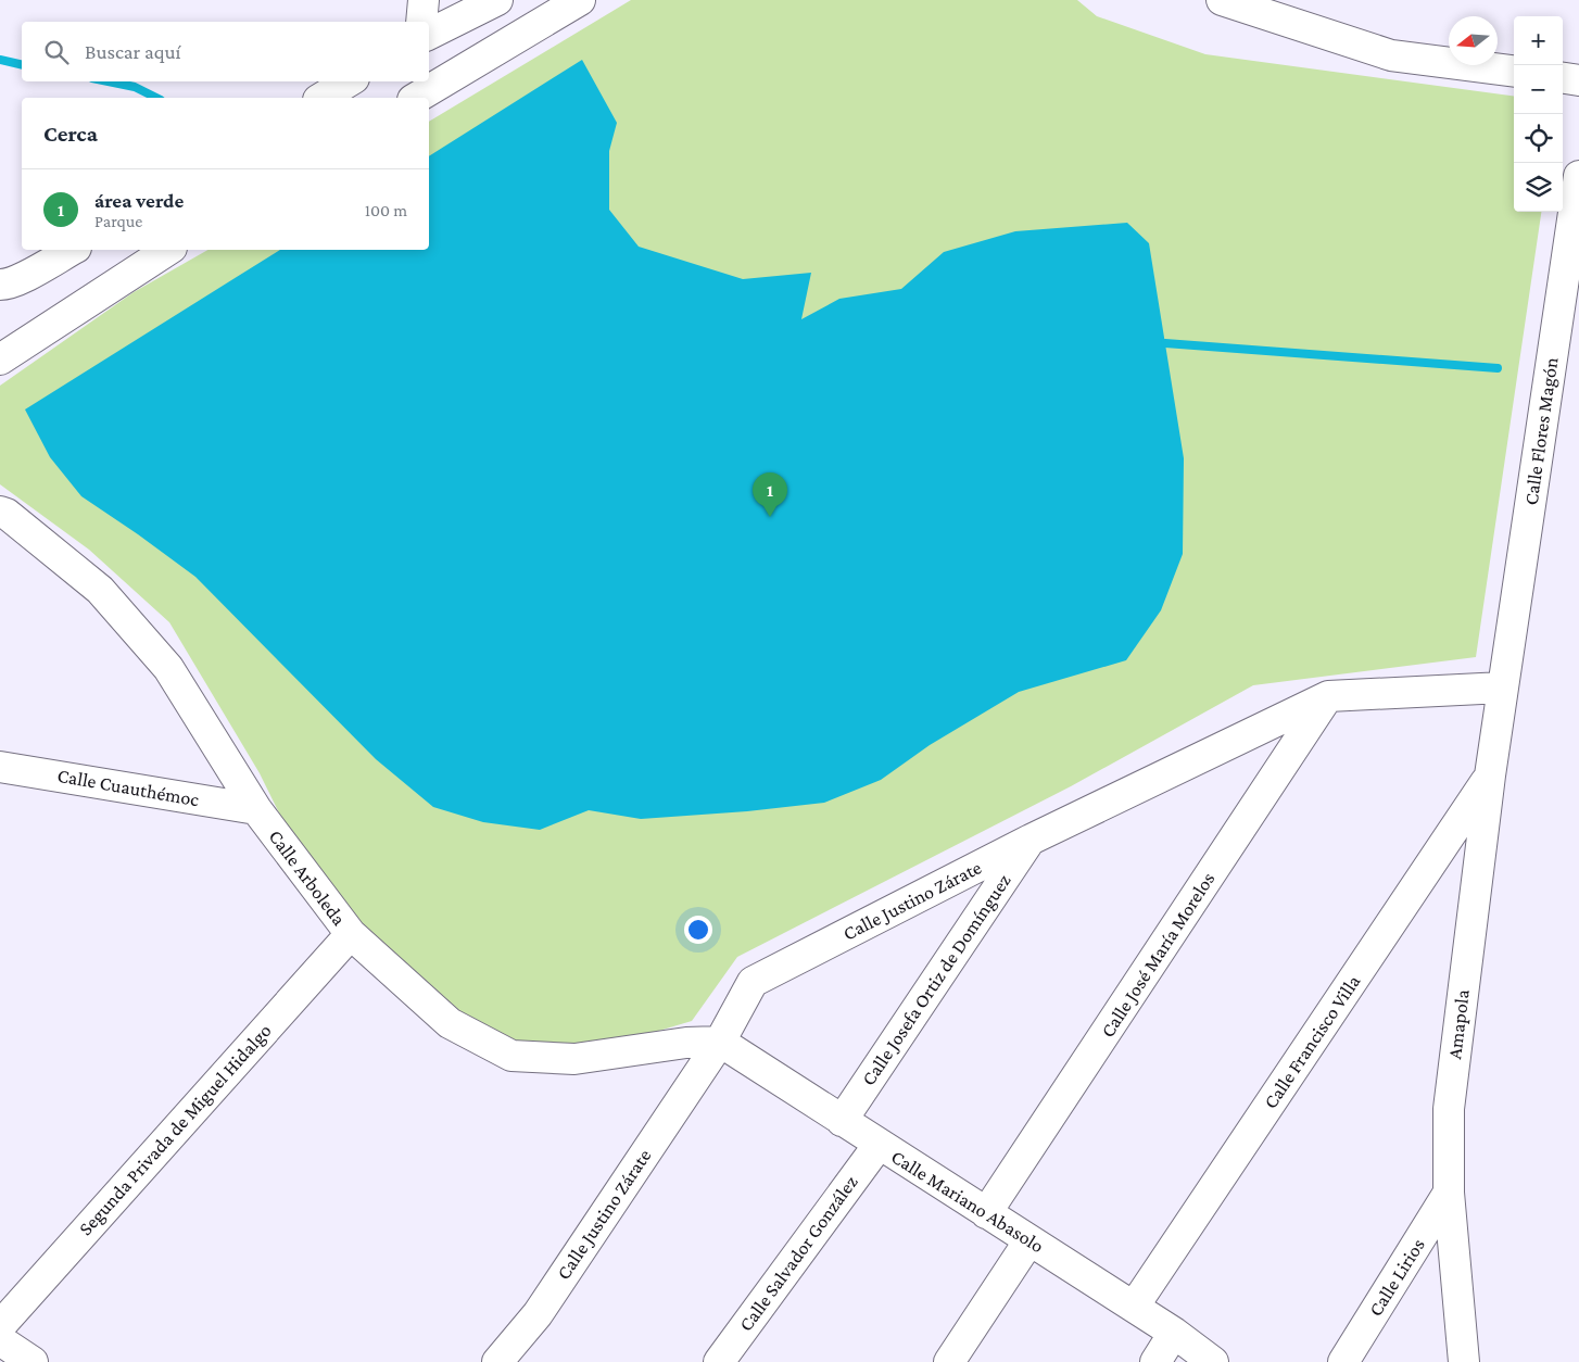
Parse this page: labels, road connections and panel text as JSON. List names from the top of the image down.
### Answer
{
  "streets": {
    "street": [
      "Calle Flores Magón",
      "Calle Cuauthémoc",
      "Calle Arboleda",
      "Calle Justino Zárate",
      "Calle José María Morelos",
      "Calle Josefa Ortiz de Domínguez",
      "Amapola",
      "Calle Francisco Villa",
      "Segunda Privada de Miguel Hidalgo",
      "Calle Mariano Abasolo",
      "Calle Salvador González",
      "Calle Lirios"
    ]
  },
  "crossings": [
    ["Calle Flores Magón", "Calle Justino Zárate"],
    ["Calle Flores Magón", "Amapola"],
    ["Calle Cuauthémoc", "Calle Arboleda"],
    ["Calle Arboleda", "Calle Justino Zárate"],
    ["Calle Arboleda", "Segunda Privada de Miguel Hidalgo"],
    ["Calle Arboleda", "Calle Mariano Abasolo"],
    ["Calle Justino Zárate", "Calle José María Morelos"],
    ["Calle Justino Zárate", "Calle Josefa Ortiz de Domínguez"],
    ["Calle Justino Zárate", "Amapola"],
    ["Calle Justino Zárate", "Calle Mariano Abasolo"],
    ["Calle José María Morelos", "Calle Mariano Abasolo"],
    ["Calle Josefa Ortiz de Domínguez", "Calle Mariano Abasolo"],
    ["Amapola", "Calle Francisco Villa"],
    ["Amapola", "Calle Lirios"],
    ["Calle Francisco Villa", "Calle Mariano Abasolo"],
    ["Calle Mariano Abasolo", "Calle Salvador González"]
  ],
  "north": "left",
  "page": {
    "map_buttons": ["+", "−"],
    "search": "Buscar aquí",
    "heading": "Cerca",
    "list": [
      {
        "mark": "1",
        "name": "área verde",
        "note": "Parque",
        "value": "100 m"
      }
    ],
    "pins": "1"
  }
}
